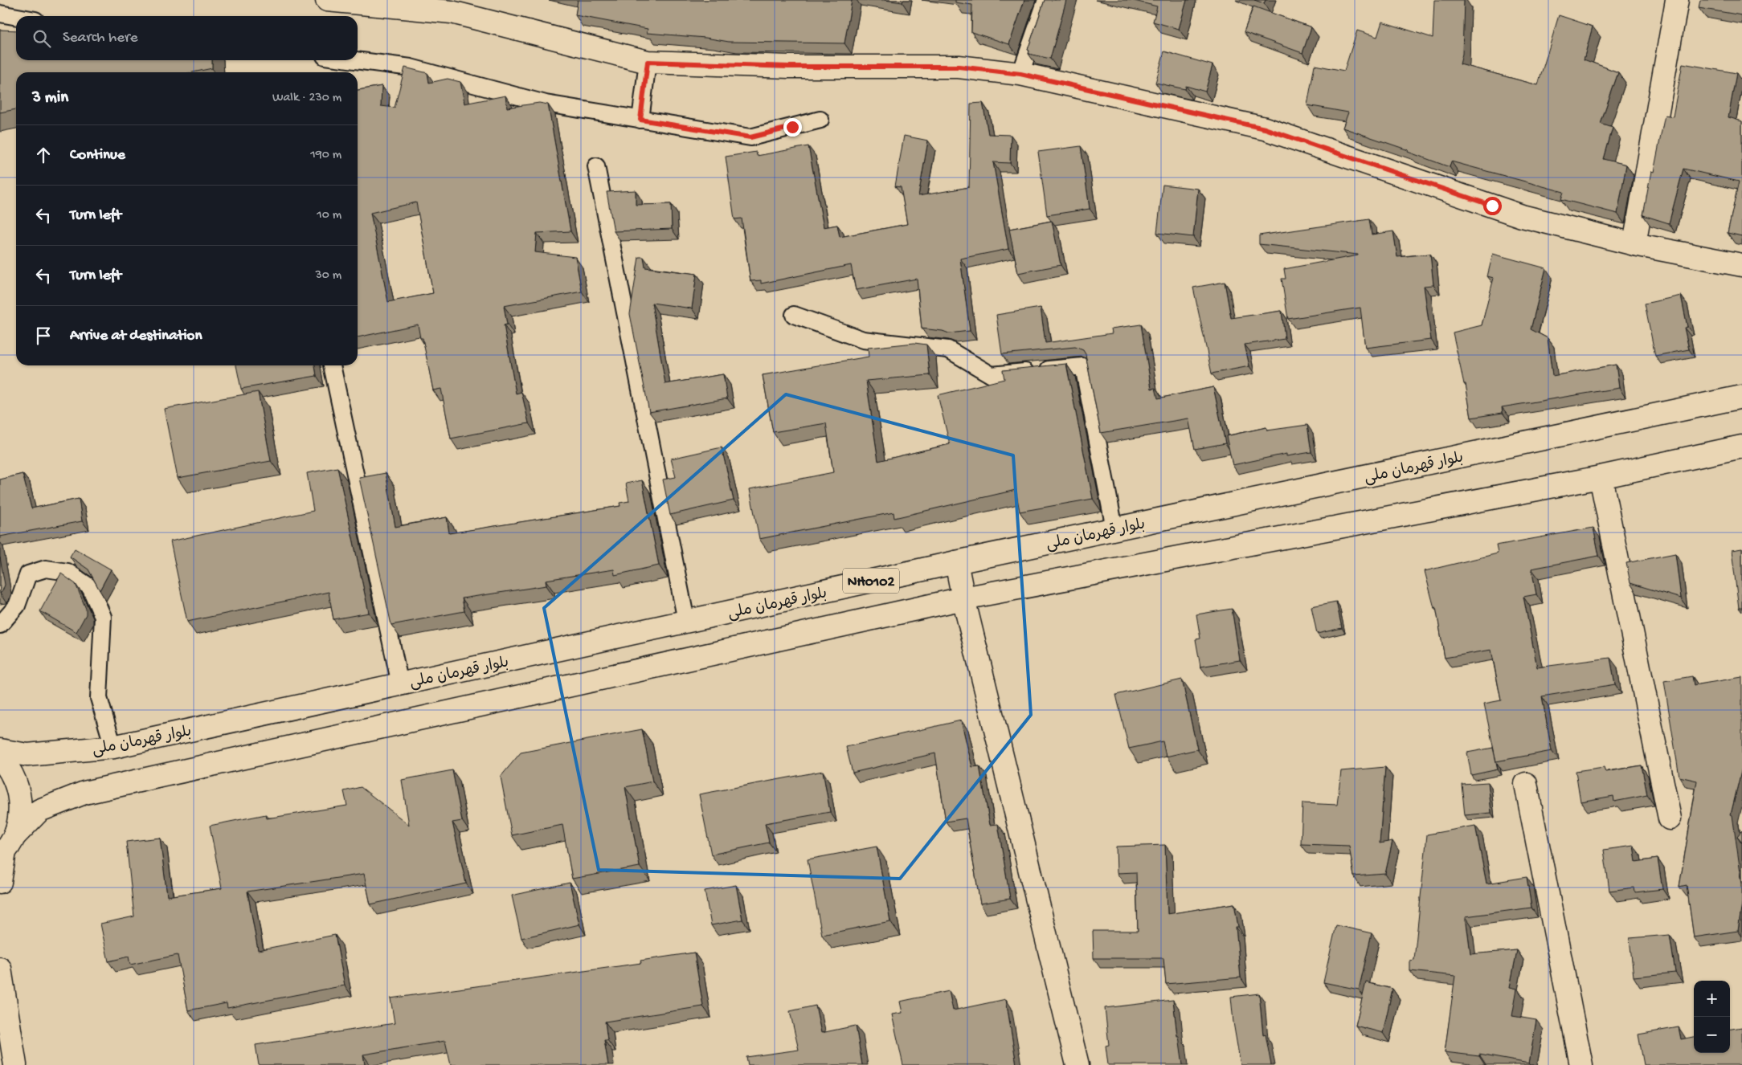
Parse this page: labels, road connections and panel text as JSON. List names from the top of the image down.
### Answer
{
  "streets": {
    "main road": ["بلوار قهرمان ملی", "NH0102"]
  },
  "page": {
    "search": "Search here",
    "heading": ["3 min", "Walk · 230 m"],
    "list": [
      ["Continue", "190 m"],
      ["Turn left", "10 m"],
      ["Turn left", "30 m"],
      "Arrive at destination"
    ],
    "map_buttons": ["+", "−"]
  }
}
